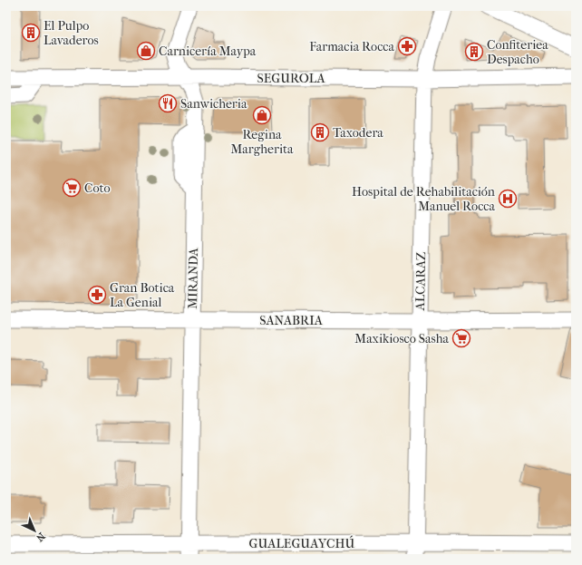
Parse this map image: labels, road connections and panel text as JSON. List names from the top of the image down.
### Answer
{
  "streets": {
    "street": [
      "SEGUROLA",
      "MIRANDA",
      "ALCARAZ",
      "SANABRIA",
      "GUALEGUAYCHÚ"
    ]
  },
  "crossings": [
    ["SEGUROLA", "MIRANDA"],
    ["SEGUROLA", "ALCARAZ"],
    ["MIRANDA", "SANABRIA"],
    ["MIRANDA", "GUALEGUAYCHÚ"],
    ["ALCARAZ", "SANABRIA"],
    ["ALCARAZ", "GUALEGUAYCHÚ"]
  ],
  "places": {
    "building": ["El Pulpo Lavaderos", "Confiteriea Despacho", "Taxodera"],
    "pharmacy": ["Farmacia Rocca", "Gran Botica La Genial"],
    "shop": ["Carnicería Maypa", "Regina Margherita"],
    "restaurant": ["Sanwicheria"],
    "supermarket": ["Coto", "Maxikiosco Sasha"],
    "hospital": ["Hospital de Rehabilitación Manuel Rocca"]
  },
  "north": "bottom right"
}
